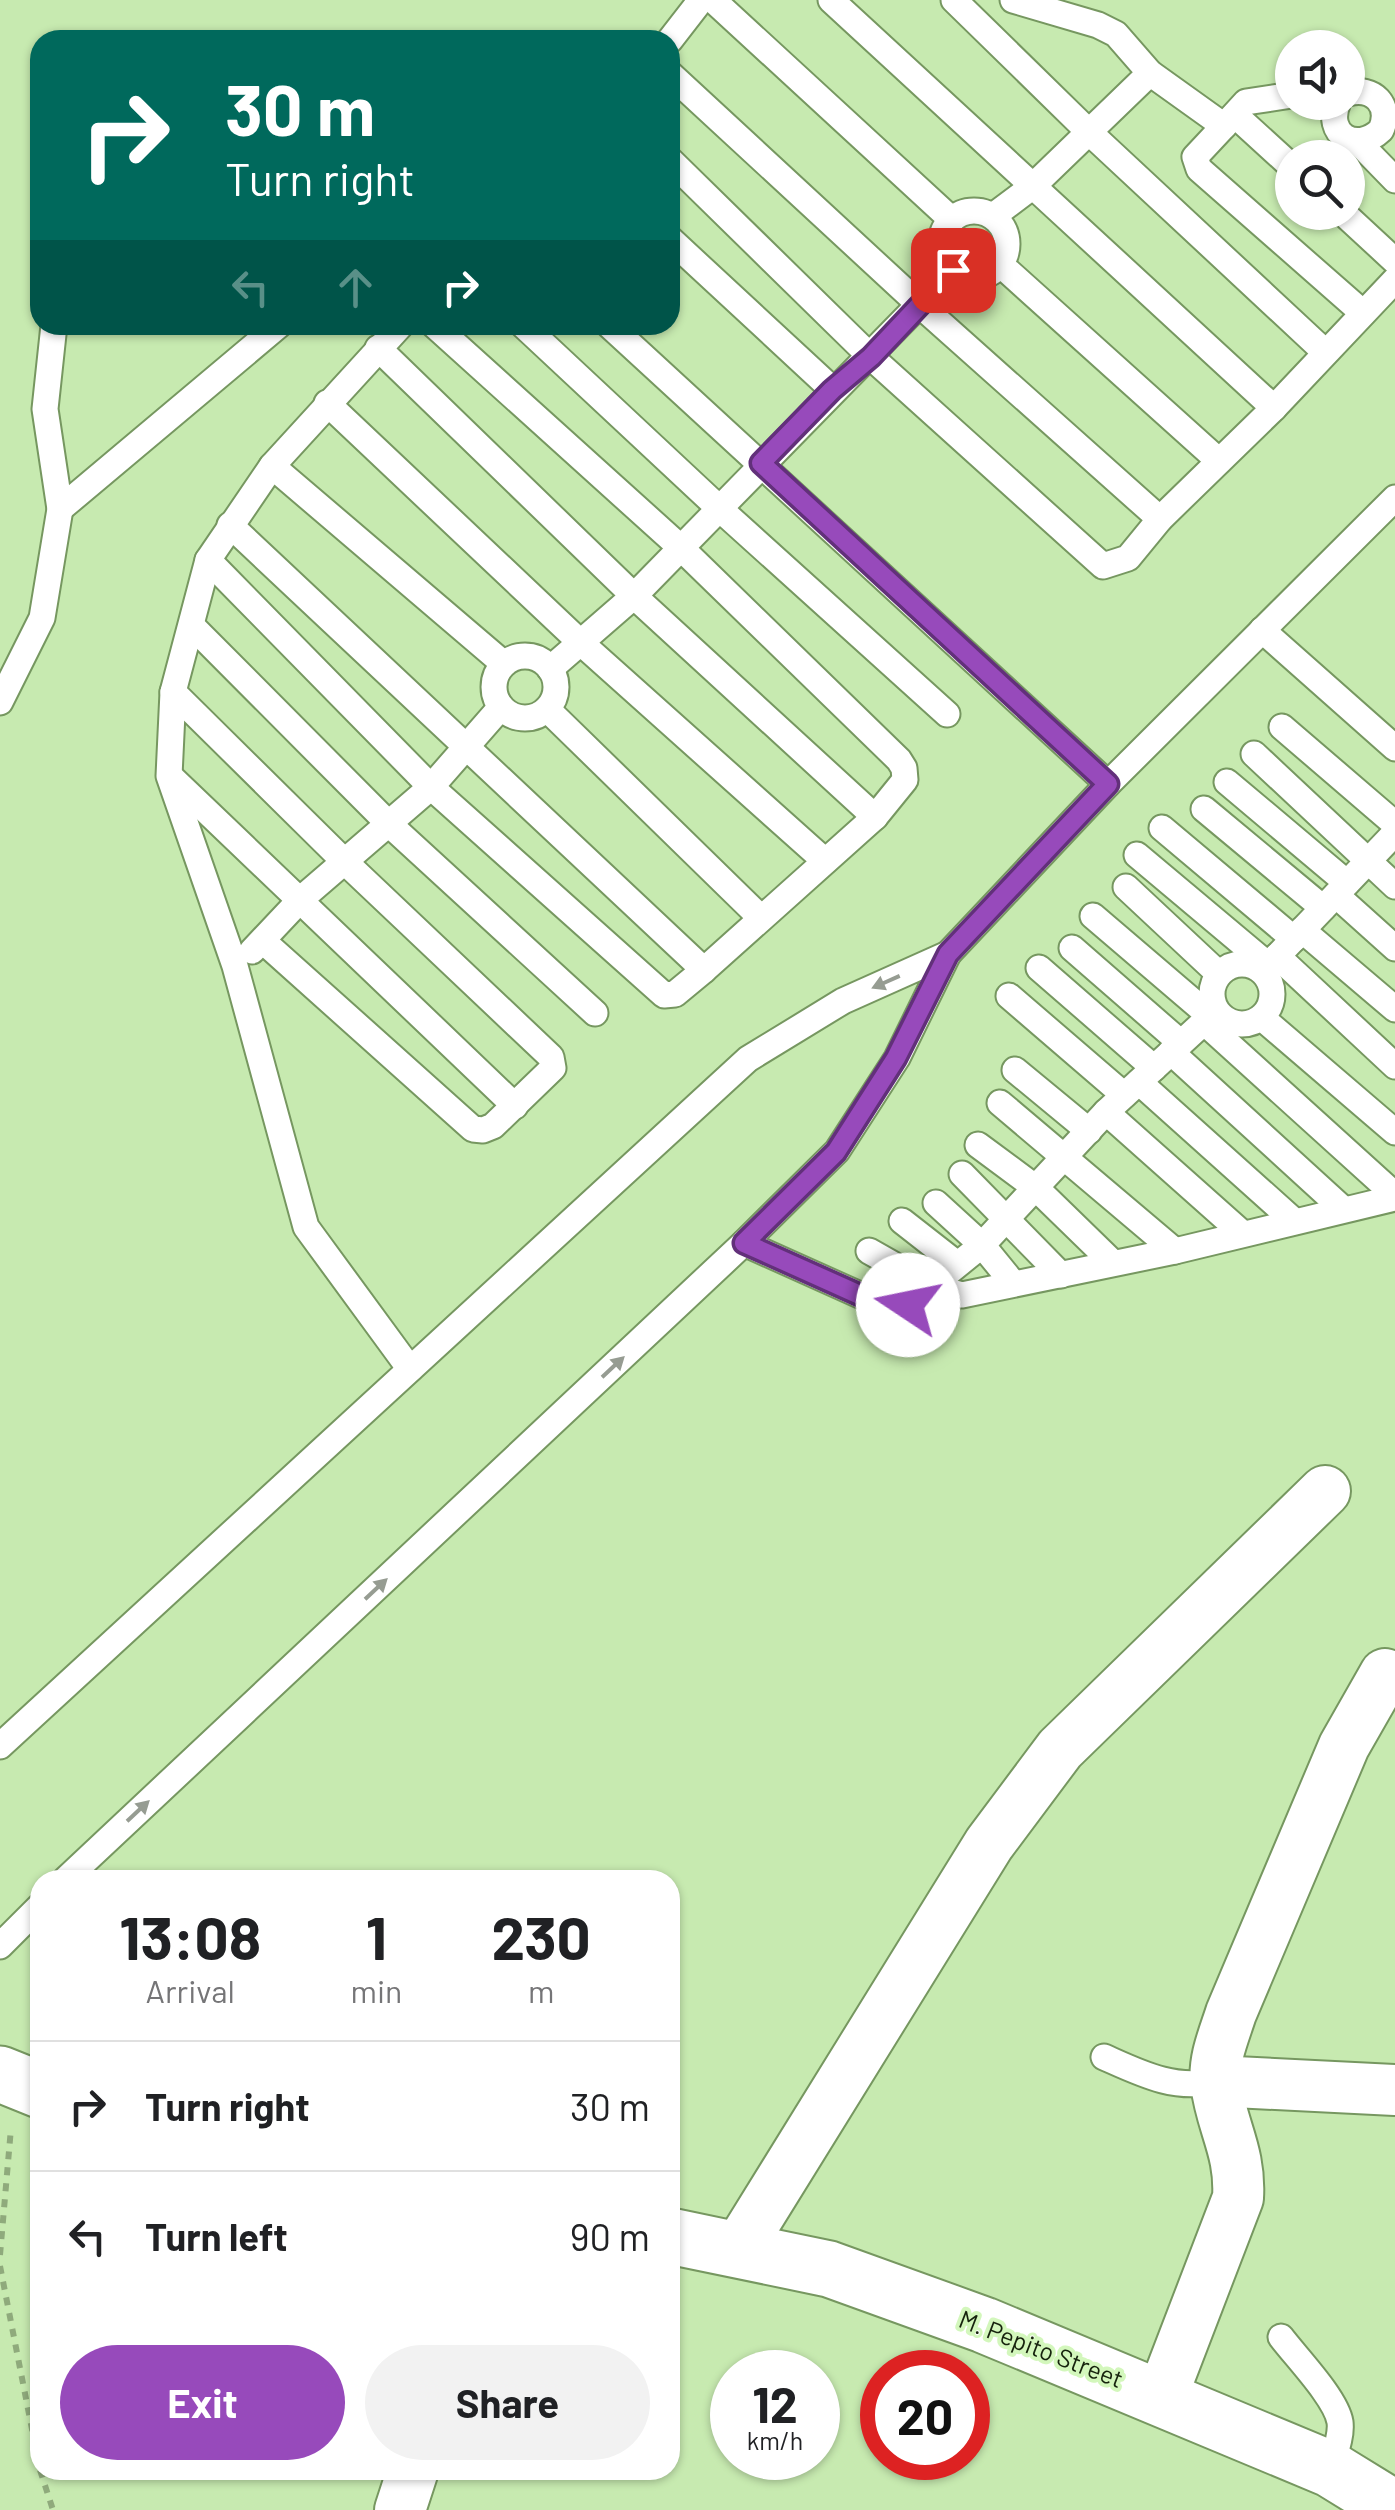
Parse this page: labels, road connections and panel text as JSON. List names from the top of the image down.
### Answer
{
  "streets": {
    "street": ["M. Pepito Street"]
  },
  "page": {
    "turn": ["30 m", "Turn right"],
    "eta": [
      "13:08",
      "Arrival",
      "1",
      "min",
      "230",
      "m"
    ],
    "list": [
      {
        "name": "Turn right",
        "value": "30 m"
      },
      {
        "name": "Turn left",
        "value": "90 m"
      }
    ],
    "buttons": ["Exit", "Share"],
    "speed": "12 km/h",
    "limit": "20"
  }
}
